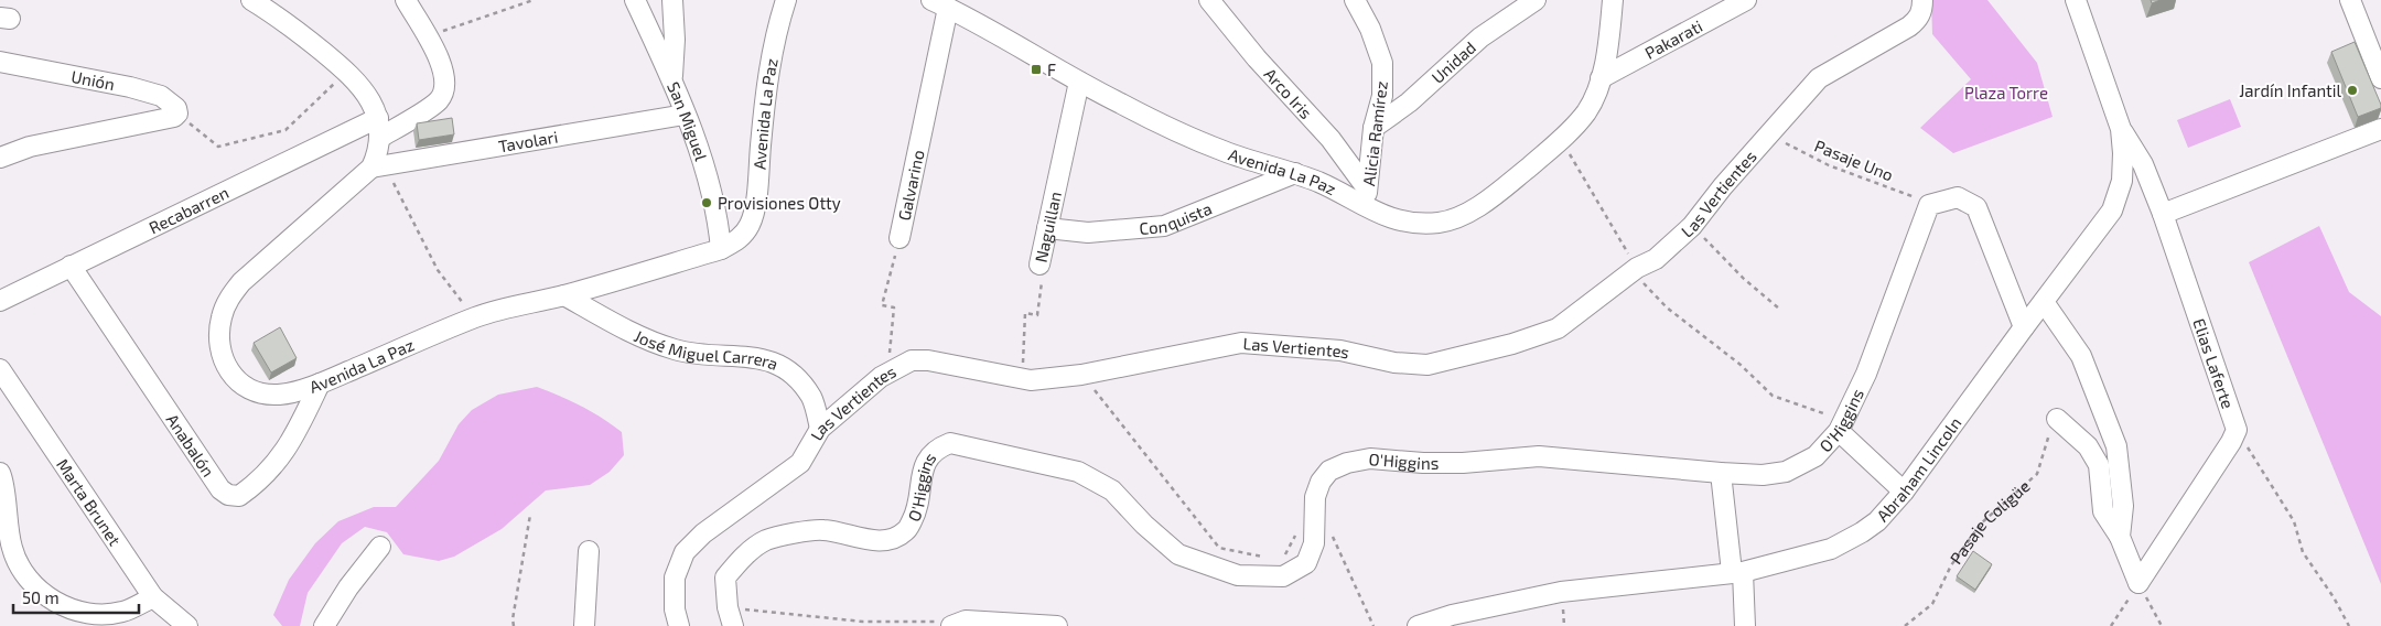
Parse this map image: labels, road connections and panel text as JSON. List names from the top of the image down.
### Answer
{
  "streets": {
    "street": [
      "Pakarati",
      "Unidad",
      "Unión",
      "Arco Iris",
      "Avenida La Paz",
      "San Miguel",
      "Alicia Ramírez",
      "Tavolari",
      "Galvarino",
      "Las Vertientes",
      "Recabarren",
      "Conquista",
      "Naguillan",
      "José Miguel Carrera",
      "Elias Laferte",
      "O'Higgins",
      "Anabalón",
      "Abraham Lincoln",
      "Marta Brunet"
    ],
    "path": ["Pasaje Uno", "Pasaje Coligüe"]
  },
  "crossings": [
    ["Pakarati", "Avenida La Paz"],
    ["Unidad", "Alicia Ramírez"],
    ["Arco Iris", "Avenida La Paz"],
    ["Arco Iris", "Alicia Ramírez"],
    ["Avenida La Paz", "San Miguel"],
    ["Avenida La Paz", "Alicia Ramírez"],
    ["Avenida La Paz", "Tavolari"],
    ["Avenida La Paz", "Galvarino"],
    ["Avenida La Paz", "Recabarren"],
    ["Avenida La Paz", "Conquista"],
    ["Avenida La Paz", "Naguillan"],
    ["Avenida La Paz", "José Miguel Carrera"],
    ["Avenida La Paz", "Anabalón"],
    ["San Miguel", "Tavolari"],
    ["Pasaje Uno", "Las Vertientes"],
    ["Pasaje Uno", "O'Higgins"],
    ["Las Vertientes", "Naguillan"],
    ["Las Vertientes", "José Miguel Carrera"],
    ["Recabarren", "Anabalón"],
    ["Conquista", "Naguillan"],
    ["Elias Laferte", "Abraham Lincoln"]
  ],
  "parks": ["Plaza Torre"],
  "places": {
    "transit": ["F"],
    "other": ["Jardín Infantil", "Provisiones Otty"]
  },
  "scale_bar": "50 m"
}
